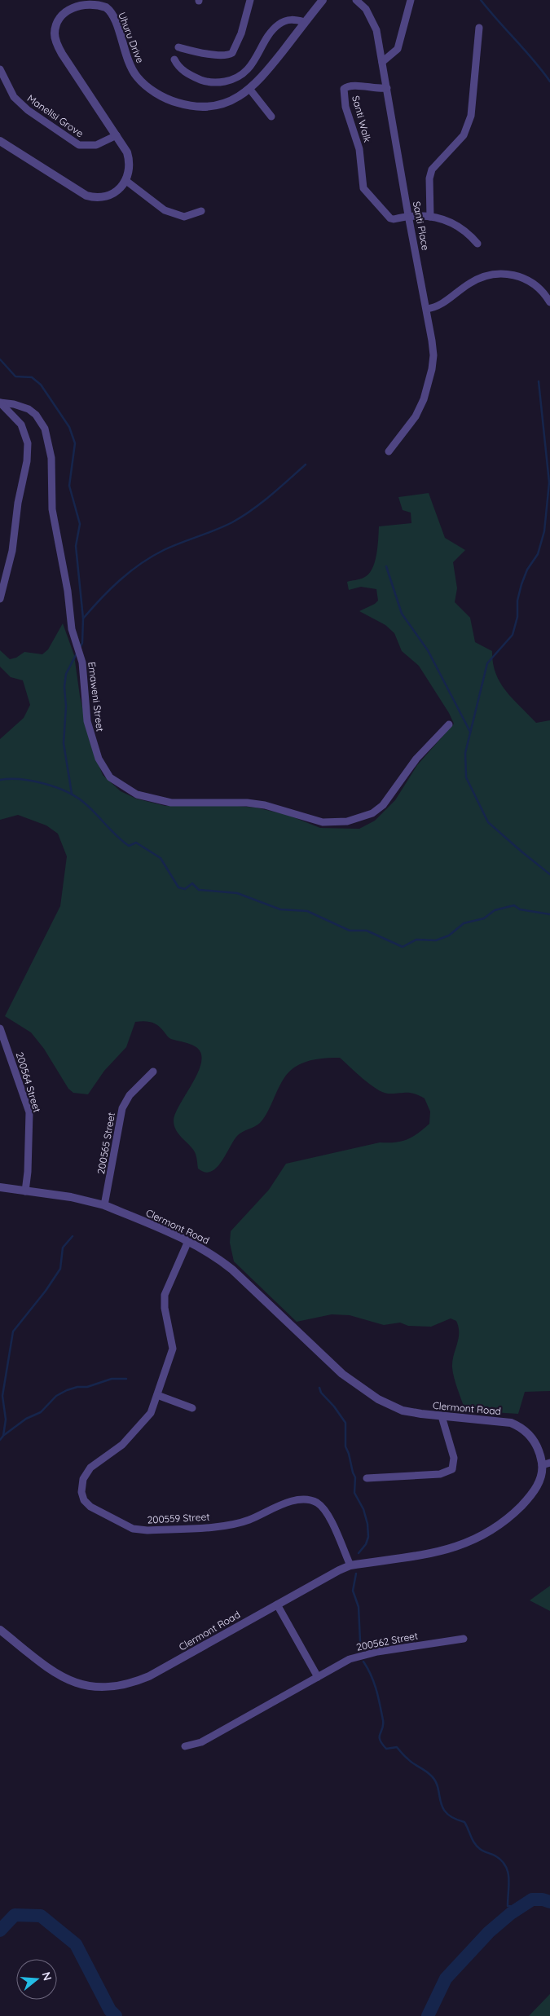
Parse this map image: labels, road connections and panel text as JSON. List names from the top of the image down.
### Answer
{
  "streets": {
    "street": [
      "Uhuru Drive",
      "Manelisi Grove",
      "Santi Walk",
      "Santi Place",
      "Emaweni Street",
      "200564 Street",
      "200565 Street",
      "Clermont Road",
      "200559 Street",
      "200562 Street"
    ]
  },
  "crossings": [
    ["Uhuru Drive", "Manelisi Grove"],
    ["Santi Walk", "Santi Place"],
    ["200564 Street", "Clermont Road"],
    ["200565 Street", "Clermont Road"],
    ["Clermont Road", "200559 Street"]
  ],
  "north": "right"
}
